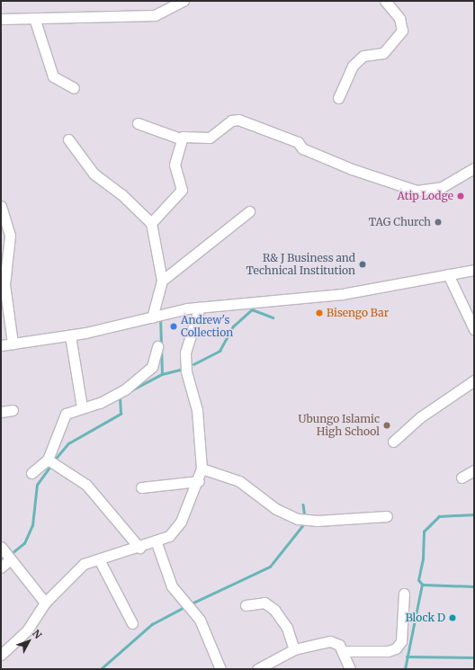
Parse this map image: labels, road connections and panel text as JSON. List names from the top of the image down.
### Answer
{
  "places": [
    "Atip Lodge",
    "TAG Church",
    "R& J Business and Technical Institution",
    "Bisengo Bar",
    "Andrew's Collection",
    "Ubungo Islamic High School",
    "Block D"
  ],
  "north": "top right"
}
